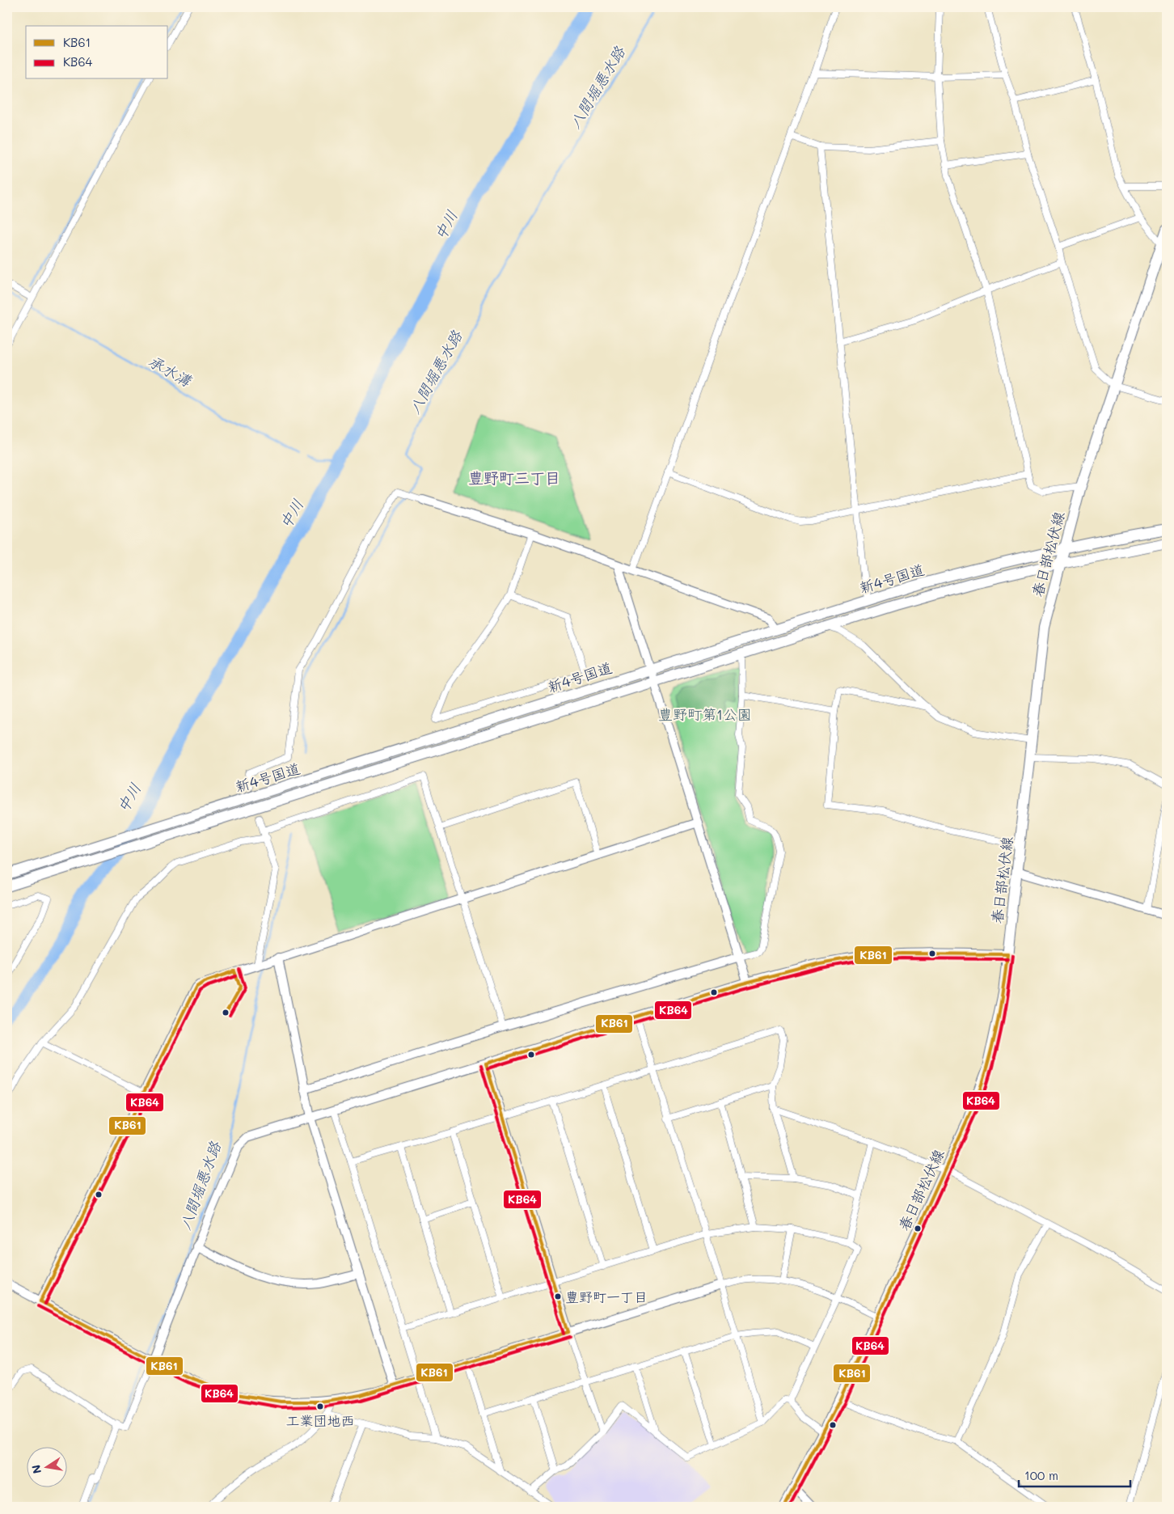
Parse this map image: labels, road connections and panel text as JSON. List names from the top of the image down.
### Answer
{
  "streets": {
    "main road": ["春日部松伏線", "新4号国道"]
  },
  "crossings": [
    ["春日部松伏線", "新4号国道"]
  ],
  "districts": ["豊野町三丁目"],
  "water": ["八間堀悪水路", "中川", "承水溝"],
  "parks": ["豊野町第1公園"],
  "places": ["豊野町一丁目", "工業団地西"],
  "lines": ["transit line KB61", "transit line KB64"],
  "legend": ["KB61", "KB64"],
  "scale_bar": "100 m",
  "north": "left"
}
